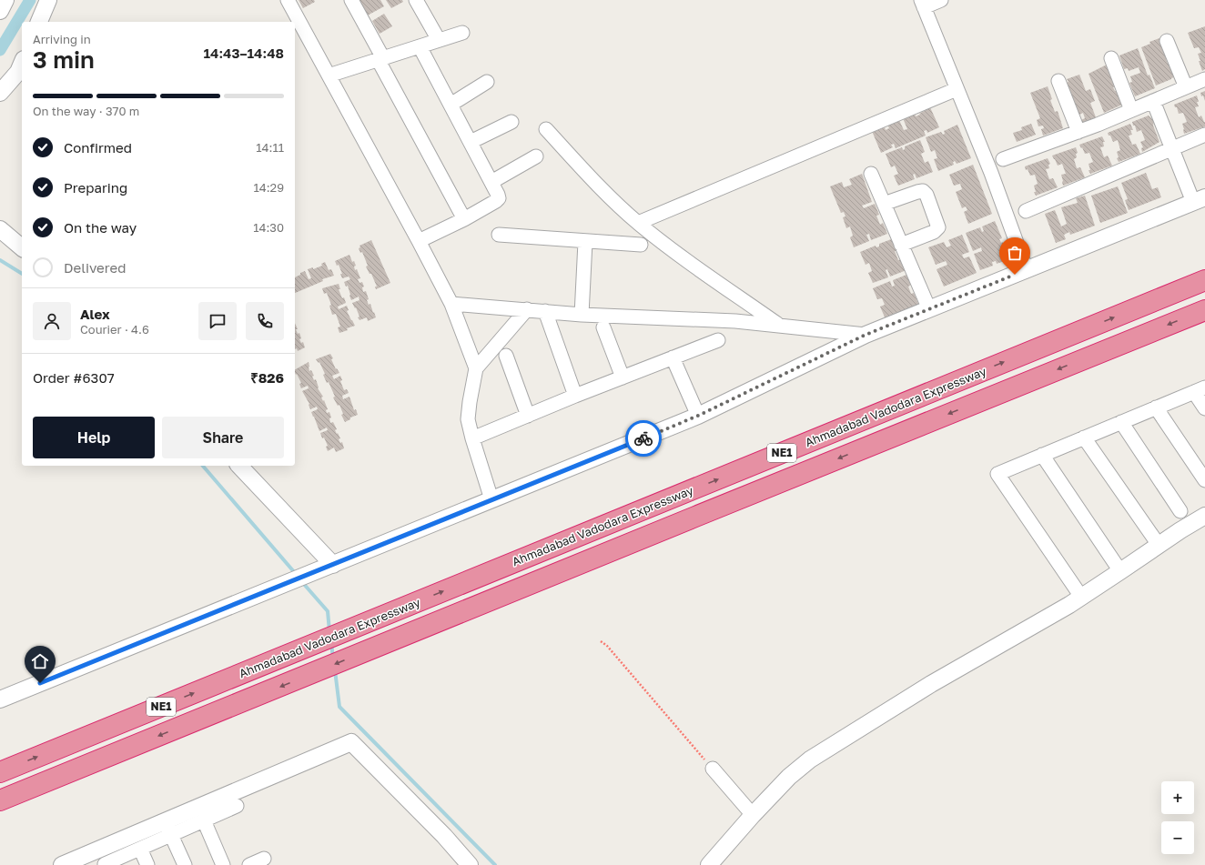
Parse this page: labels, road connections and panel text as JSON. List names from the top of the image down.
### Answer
{
  "streets": {
    "highway": ["Ahmadabad Vadodara Expressway", "NE1"]
  },
  "page": {
    "heading": ["3 min", "Arriving in", "14:43–14:48"],
    "panel": [
      "Alex",
      "Courier · 4.6",
      "Order #6307",
      "₹826"
    ],
    "bar": "On the way · 370 m",
    "list": [
      ["Confirmed", "14:11"],
      ["Preparing", "14:29"],
      ["On the way", "14:30"],
      "Delivered"
    ],
    "buttons": ["Help", "Share"],
    "map_buttons": ["+", "−"]
  }
}
